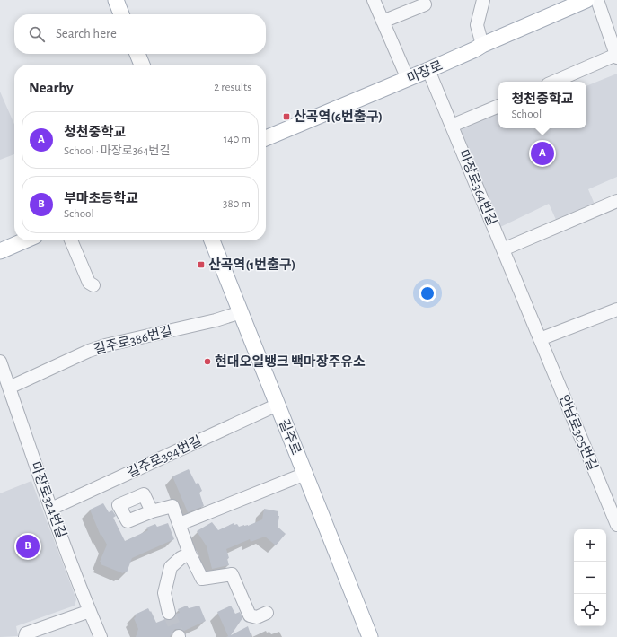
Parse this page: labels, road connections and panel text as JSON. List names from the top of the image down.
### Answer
{
  "streets": {
    "main road": ["마장로", "길주로"],
    "street": [
      "마장로364번길",
      "길주로386번길",
      "안남로305번길",
      "길주로394번길",
      "마장로324번길"
    ]
  },
  "crossings": [
    ["마장로", "마장로364번길"],
    ["마장로364번길", "안남로305번길"],
    ["길주로386번길", "길주로"],
    ["길주로386번길", "마장로324번길"],
    ["길주로", "길주로394번길"],
    ["길주로394번길", "마장로324번길"]
  ],
  "places": {
    "transit": ["산곡역(6번출구)", "산곡역(1번출구)"],
    "other": ["현대오일뱅크 백마장주유소"]
  },
  "page": {
    "search": "Search here",
    "heading": ["Nearby", "2 results"],
    "popup": ["청천중학교", "School"],
    "list": [
      {
        "mark": "A",
        "name": "청천중학교",
        "note": "School · 마장로364번길",
        "value": "140 m"
      },
      {
        "mark": "B",
        "name": "부마초등학교",
        "note": "School",
        "value": "380 m"
      }
    ],
    "pins": ["A", "B"],
    "map_buttons": ["+", "−"]
  }
}
